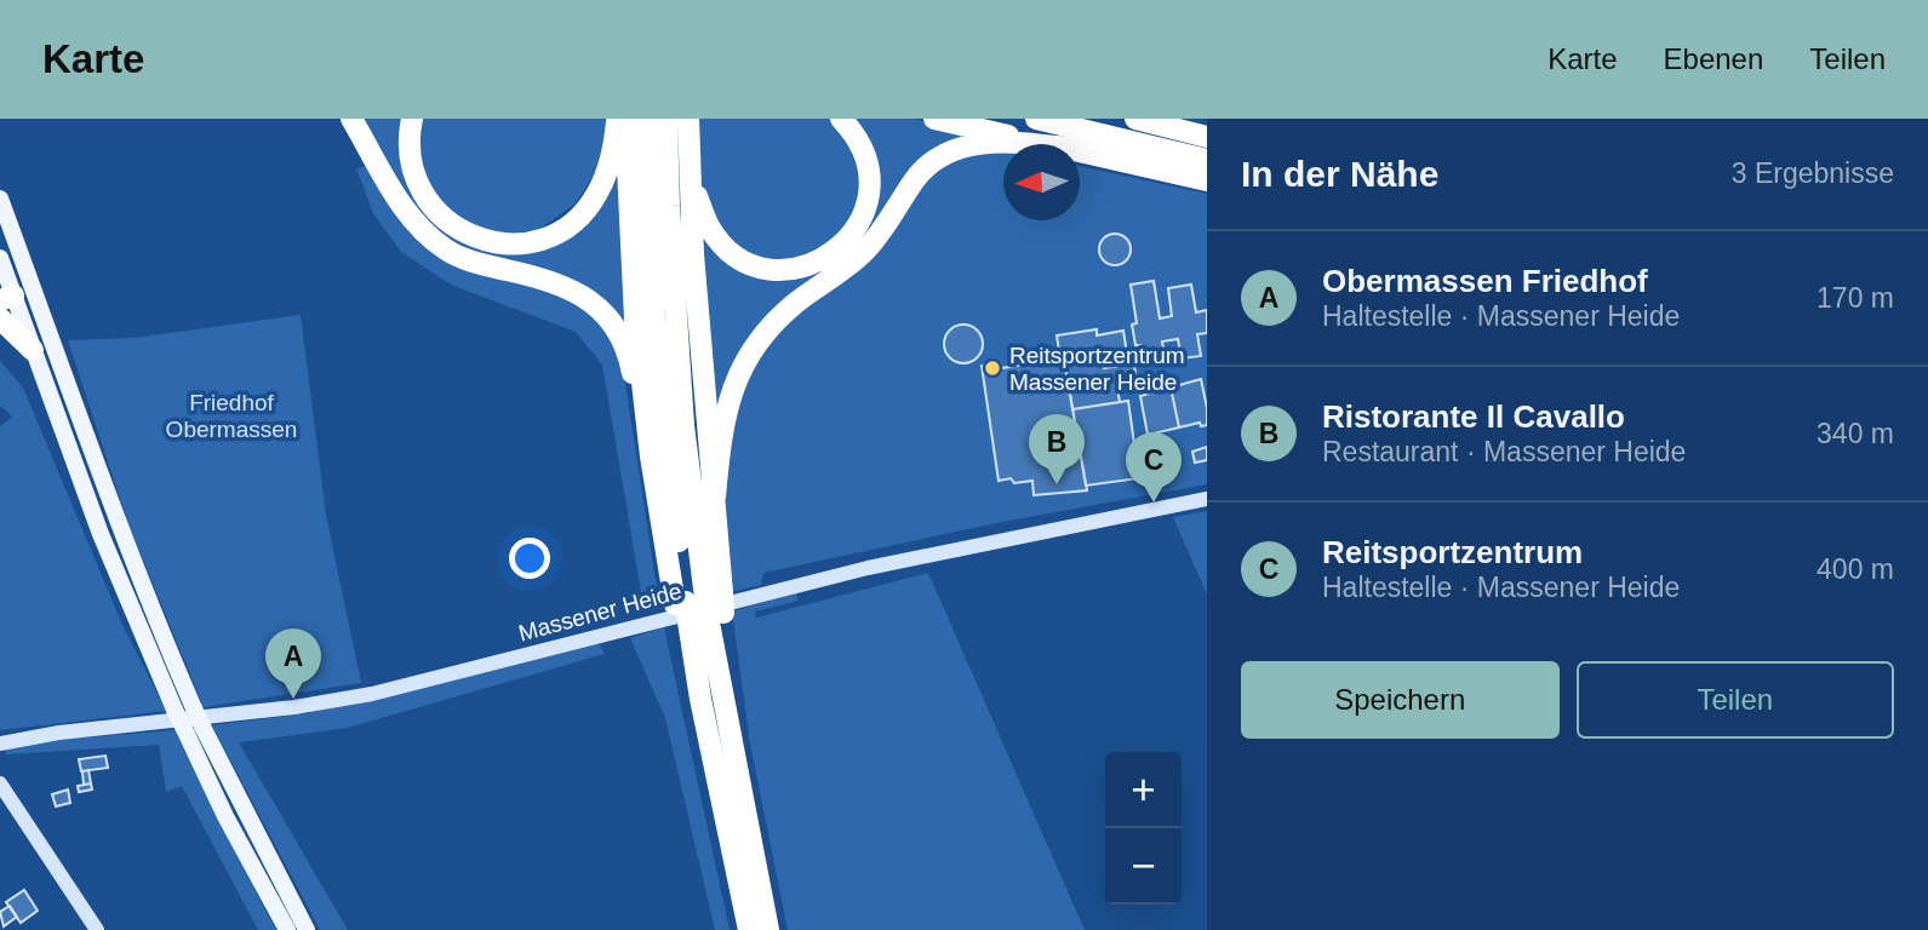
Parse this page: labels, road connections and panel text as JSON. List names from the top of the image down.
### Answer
{
  "streets": {
    "street": ["Massener Heide"]
  },
  "parks": ["Friedhof Obermassen"],
  "places": ["Reitsportzentrum Massener Heide"],
  "north": "left",
  "page": {
    "header": "Karte",
    "nav": ["Karte", "Ebenen", "Teilen"],
    "heading": ["In der Nähe", "3 Ergebnisse"],
    "list": [
      {
        "mark": "A",
        "name": "Obermassen Friedhof",
        "note": "Haltestelle · Massener Heide",
        "value": "170 m"
      },
      {
        "mark": "B",
        "name": "Ristorante Il Cavallo",
        "note": "Restaurant · Massener Heide",
        "value": "340 m"
      },
      {
        "mark": "C",
        "name": "Reitsportzentrum",
        "note": "Haltestelle · Massener Heide",
        "value": "400 m"
      }
    ],
    "pins": ["B", "C", "A"],
    "buttons": ["Speichern", "Teilen"],
    "map_buttons": ["+", "−"]
  }
}
